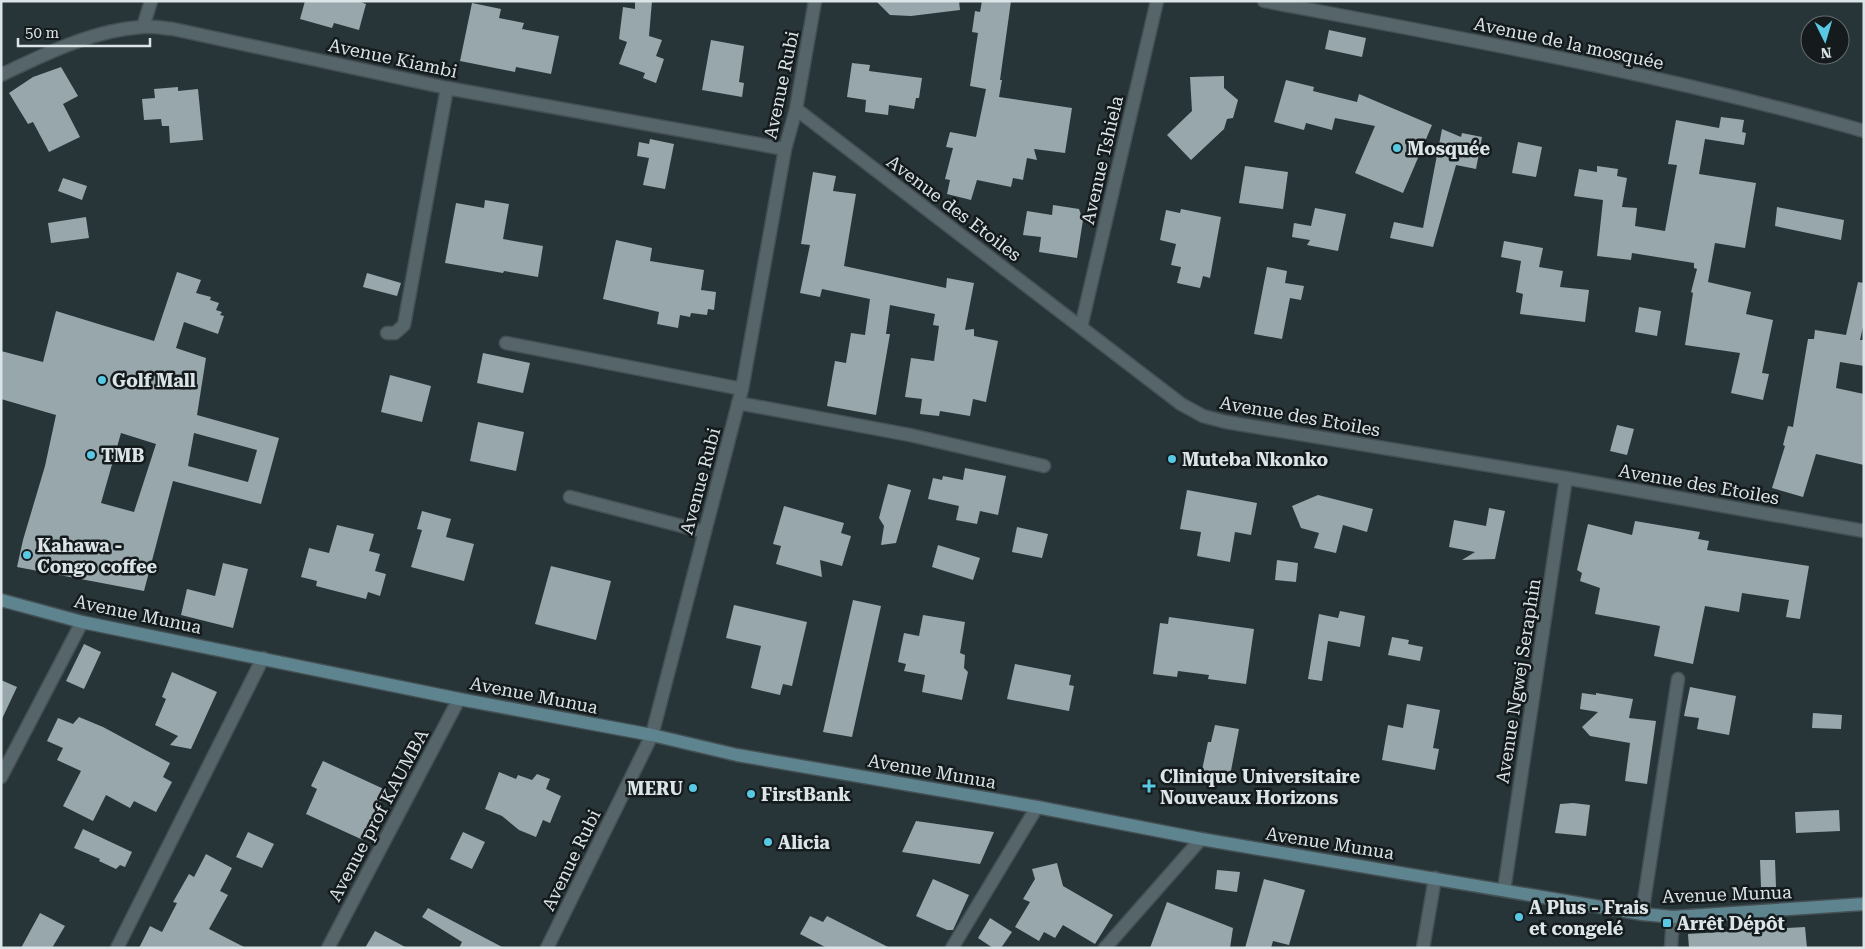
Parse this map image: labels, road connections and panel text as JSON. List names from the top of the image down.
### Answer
{
  "streets": {
    "main road": ["Avenue Munua"],
    "street": [
      "Avenue de la mosquée",
      "Avenue Kiambi",
      "Avenue Rubi",
      "Avenue Tshiela",
      "Avenue des Etoiles",
      "Avenue Ngwej Seraphin",
      "Avenue prof KAUMBA"
    ]
  },
  "crossings": [
    ["Avenue Kiambi", "Avenue Rubi"],
    ["Avenue Rubi", "Avenue des Etoiles"],
    ["Avenue Rubi", "Avenue Munua"],
    ["Avenue Tshiela", "Avenue des Etoiles"],
    ["Avenue des Etoiles", "Avenue Ngwej Seraphin"],
    ["Avenue Munua", "Avenue Ngwej Seraphin"],
    ["Avenue Munua", "Avenue prof KAUMBA"]
  ],
  "places": {
    "other": [
      "Mosquée",
      "Golf Mall",
      "TMB",
      "Muteba Nkonko",
      "Kahawa - Congo coffee",
      "MERU",
      "FirstBank",
      "Alicia",
      "A Plus - Frais et congelé"
    ],
    "health": ["Clinique Universitaire Nouveaux Horizons"],
    "transit": ["Arrêt Dépôt"]
  },
  "scale_bar": "50 m",
  "north": "bottom"
}
